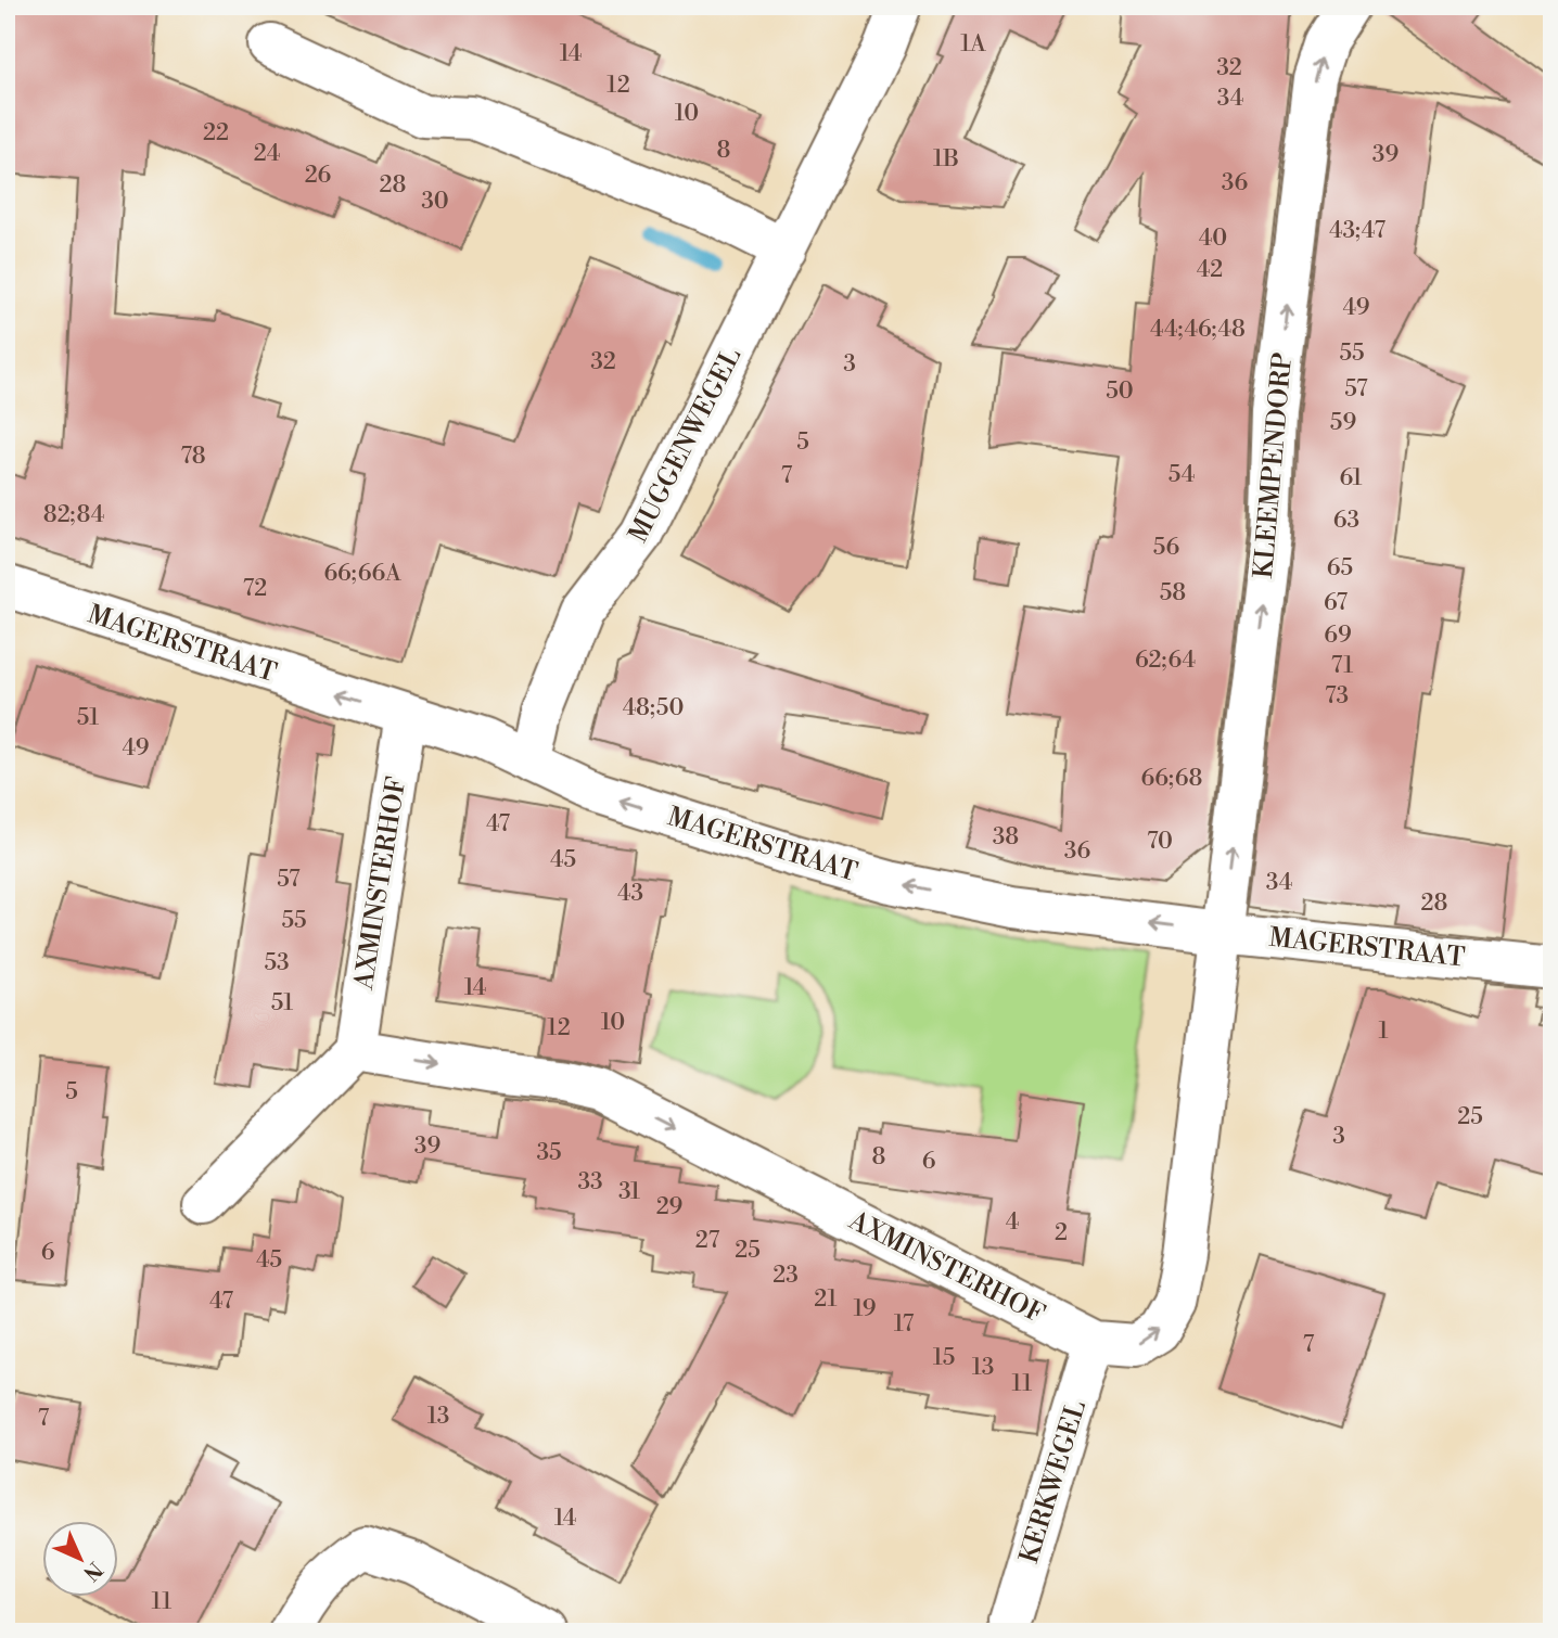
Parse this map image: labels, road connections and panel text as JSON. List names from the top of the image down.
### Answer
{
  "streets": {
    "street": [
      "MUGGENWEGEL",
      "KLEEMPENDORP",
      "MAGERSTRAAT",
      "AXMINSTERHOF",
      "KERKWEGEL"
    ]
  },
  "crossings": [
    ["MUGGENWEGEL", "MAGERSTRAAT"],
    ["KLEEMPENDORP", "MAGERSTRAAT"],
    ["KLEEMPENDORP", "AXMINSTERHOF"],
    ["MAGERSTRAAT", "AXMINSTERHOF"],
    ["AXMINSTERHOF", "KERKWEGEL"]
  ],
  "one_way": ["KLEEMPENDORP", "MAGERSTRAAT"],
  "house_numbers": [
    "1A",
    "14",
    "32",
    "12",
    "34",
    "10",
    "22",
    "8",
    "24",
    "39",
    "1B",
    "26",
    "36",
    "28",
    "30",
    "43;47",
    "40",
    "42",
    "49",
    "44;46;48",
    "55",
    "32",
    "3",
    "57",
    "50",
    "59",
    "5",
    "78",
    "54",
    "7",
    "61",
    "82;84",
    "63",
    "56",
    "65",
    "66;66A",
    "72",
    "58",
    "67",
    "69",
    "62;64",
    "71",
    "73",
    "48;50",
    "51",
    "49",
    "66;68",
    "47",
    "38",
    "70",
    "36",
    "45",
    "57",
    "34",
    "43",
    "28",
    "55",
    "53",
    "14",
    "51",
    "10",
    "12",
    "1",
    "5",
    "25",
    "3",
    "39",
    "35",
    "8",
    "6",
    "33",
    "31",
    "29",
    "4",
    "2",
    "27",
    "25",
    "6",
    "45",
    "23",
    "21",
    "47",
    "19",
    "17",
    "7",
    "15",
    "13",
    "11",
    "13",
    "7",
    "14",
    "11"
  ],
  "north": "bottom right"
}
